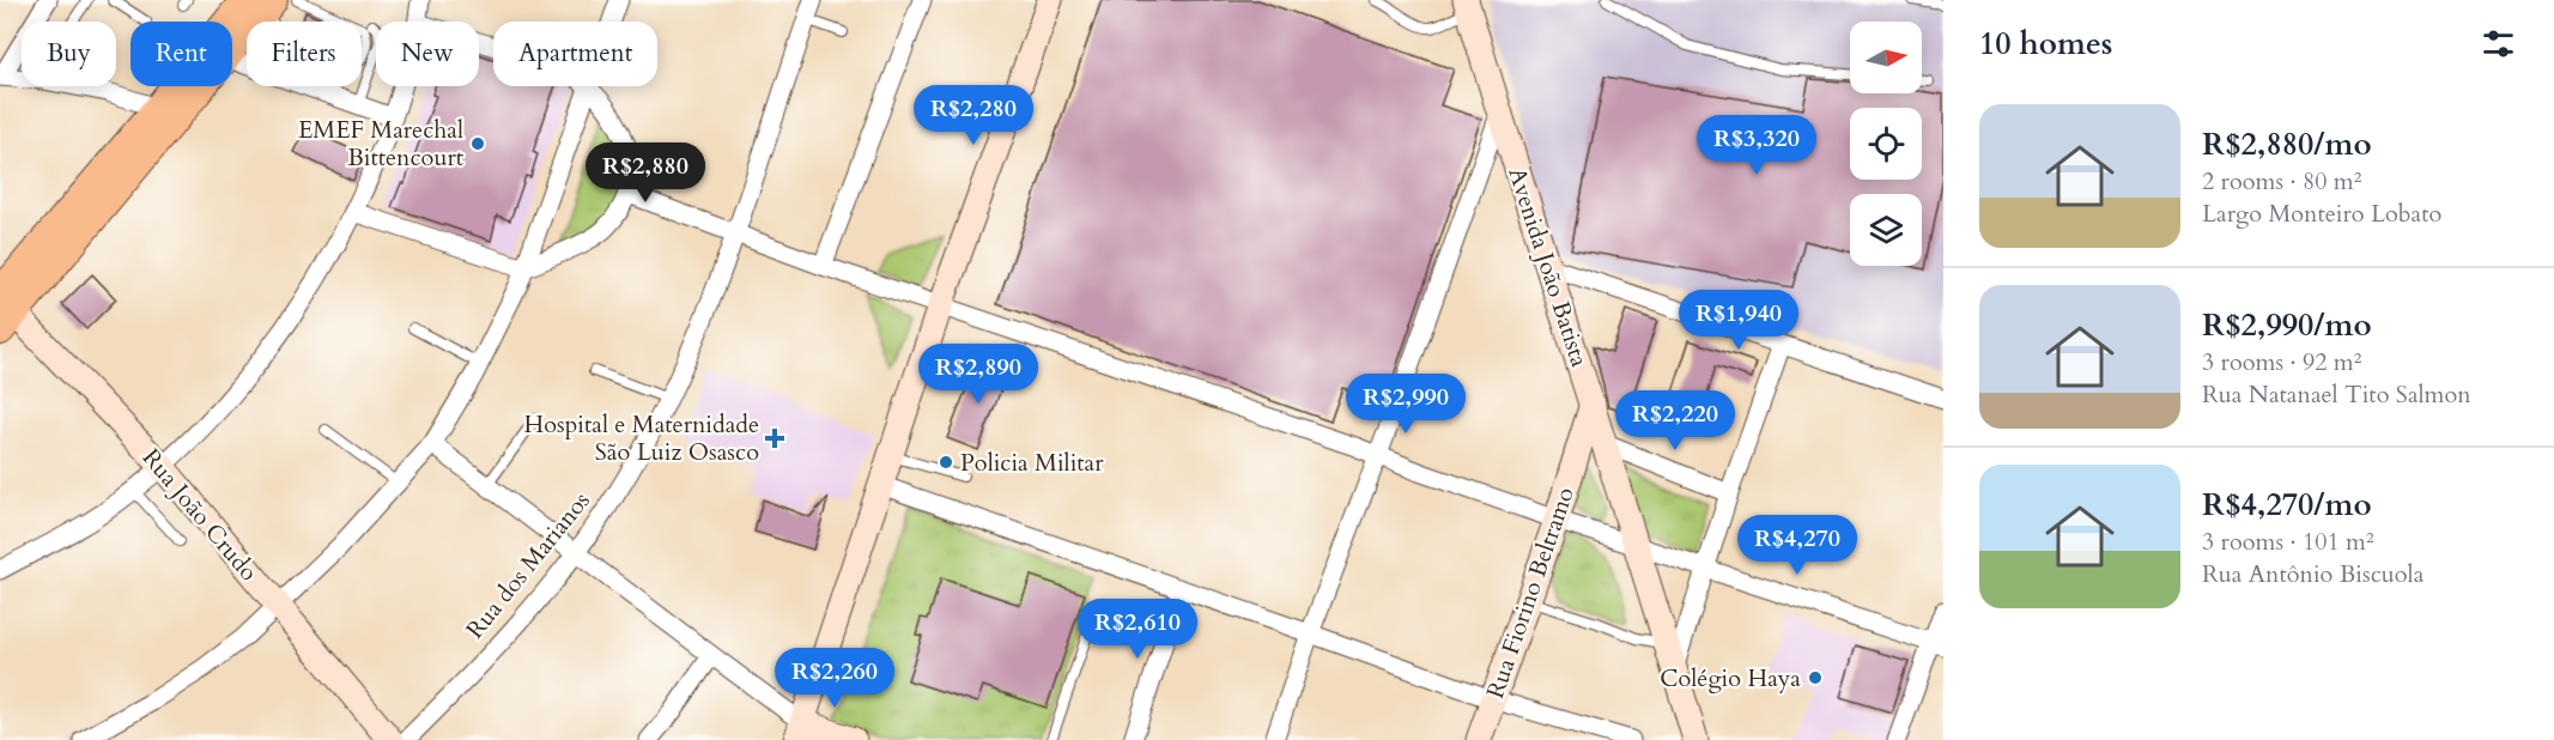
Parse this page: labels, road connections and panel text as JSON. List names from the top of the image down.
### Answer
{
  "streets": {
    "main road": ["Avenida João Batista", "Rua João Crudo", "Rua Fiorino Beltramo"],
    "street": ["Rua dos Marianos"]
  },
  "crossings": [
    ["Avenida João Batista", "Rua Fiorino Beltramo"]
  ],
  "places": {
    "other": ["EMEF Marechal Bittencourt", "Policia Militar", "Colégio Haya"],
    "health": ["Hospital e Maternidade São Luiz Osasco"]
  },
  "north": "right",
  "page": {
    "heading": "10 homes",
    "chip": [
      "Buy",
      "Rent",
      "Filters",
      "New",
      "Apartment"
    ],
    "price": [
      "R$2,280",
      "R$3,320",
      "R$2,880",
      "R$1,940",
      "R$2,890",
      "R$2,990",
      "R$2,220",
      "R$4,270",
      "R$2,610",
      "R$2,260"
    ],
    "list": [
      {
        "name": "R$2,880/mo",
        "note": "2 rooms · 80 m² · Largo Monteiro Lobato"
      },
      {
        "name": "R$2,990/mo",
        "note": "3 rooms · 92 m² · Rua Natanael Tito Salmon"
      },
      {
        "name": "R$4,270/mo",
        "note": "3 rooms · 101 m² · Rua Antônio Biscuola"
      }
    ]
  }
}
